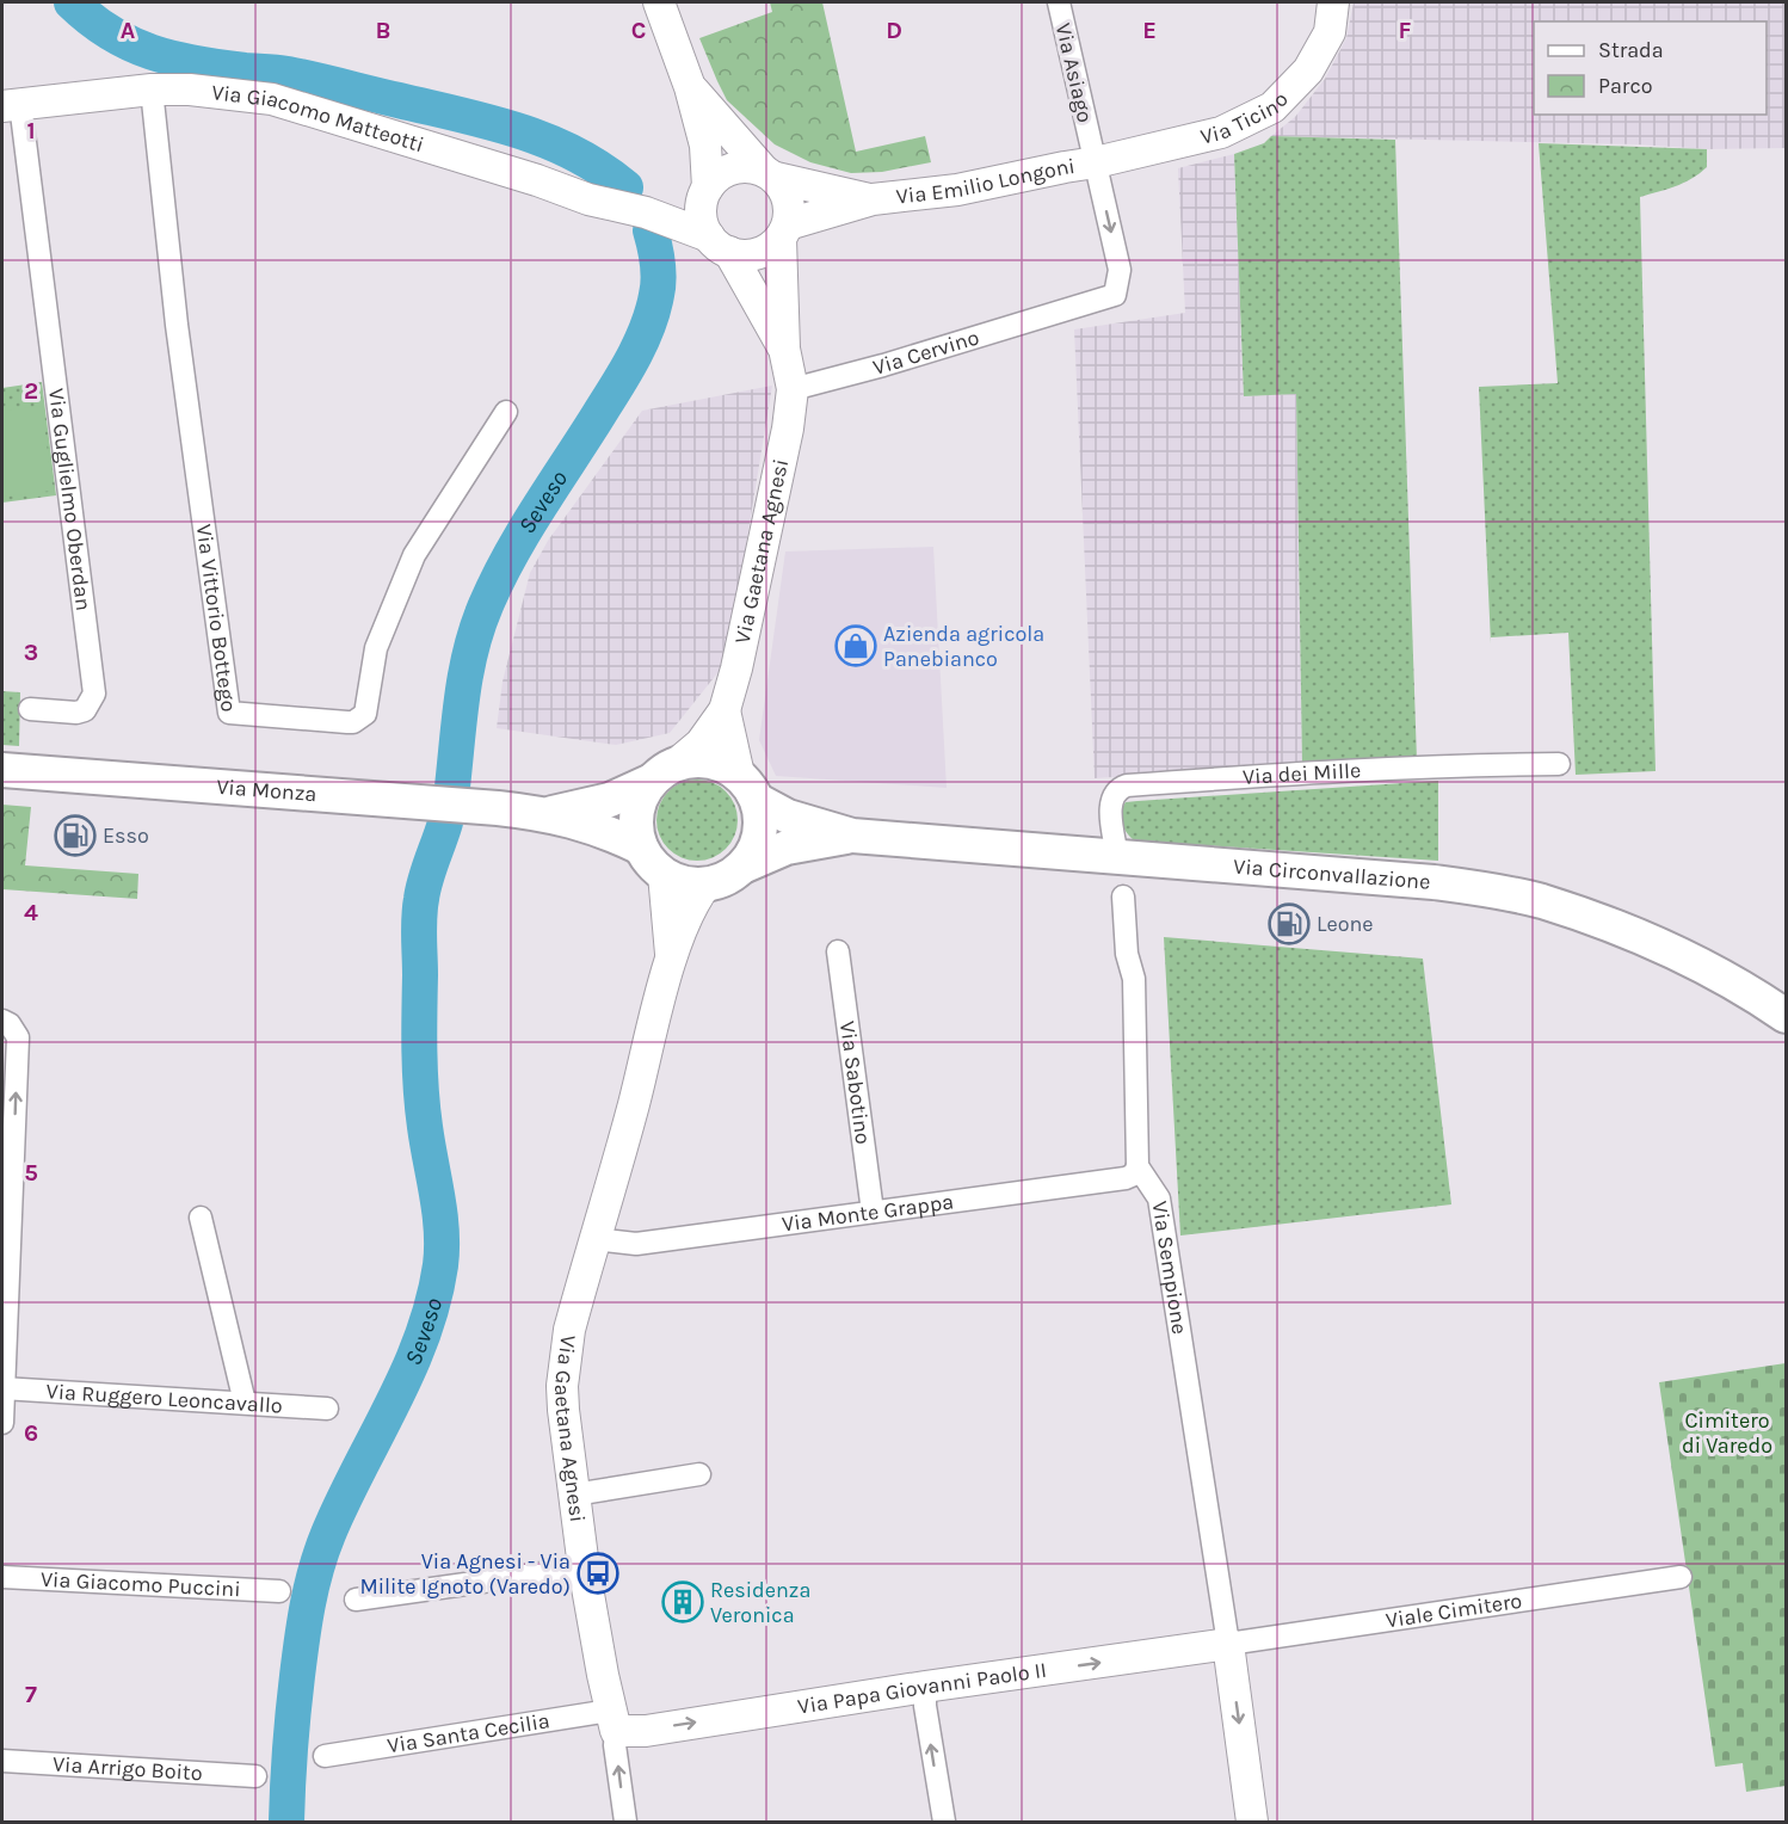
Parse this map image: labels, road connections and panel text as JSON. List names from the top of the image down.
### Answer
{
  "streets": {
    "main road": ["Via Monza", "Via Circonvallazione"],
    "street": [
      "Via Asiago",
      "Via Ticino",
      "Via Giacomo Matteotti",
      "Via Emilio Longoni",
      "Via Cervino",
      "Via Guglielmo Oberdan",
      "Via Gaetana Agnesi",
      "Via Vittorio Bottego",
      "Via dei Mille",
      "Via Sabotino",
      "Via Monte Grappa",
      "Via Sempione",
      "Via Ruggero Leoncavallo",
      "Via Giacomo Puccini",
      "Viale Cimitero",
      "Via Papa Giovanni Paolo II",
      "Via Santa Cecilia",
      "Via Arrigo Boito"
    ]
  },
  "crossings": [
    ["Via Asiago", "Via Ticino"],
    ["Via Asiago", "Via Emilio Longoni"],
    ["Via Asiago", "Via Cervino"],
    ["Via Ticino", "Via Emilio Longoni"],
    ["Via Giacomo Matteotti", "Via Emilio Longoni"],
    ["Via Giacomo Matteotti", "Via Guglielmo Oberdan"],
    ["Via Giacomo Matteotti", "Via Vittorio Bottego"],
    ["Via Cervino", "Via Gaetana Agnesi"],
    ["Via Gaetana Agnesi", "Via Circonvallazione"],
    ["Via Gaetana Agnesi", "Via Monte Grappa"],
    ["Via Gaetana Agnesi", "Via Papa Giovanni Paolo II"],
    ["Via Gaetana Agnesi", "Via Santa Cecilia"],
    ["Via dei Mille", "Via Circonvallazione"],
    ["Via Sabotino", "Via Monte Grappa"],
    ["Via Monte Grappa", "Via Sempione"],
    ["Via Sempione", "Viale Cimitero"],
    ["Via Sempione", "Via Papa Giovanni Paolo II"],
    ["Viale Cimitero", "Via Papa Giovanni Paolo II"],
    ["Via Papa Giovanni Paolo II", "Via Santa Cecilia"]
  ],
  "one_way": ["Via Papa Giovanni Paolo II"],
  "water": ["Seveso"],
  "parks": ["Cimitero di Varedo"],
  "places": {
    "shop": ["Azienda agricola Panebianco"],
    "fuel station": ["Esso", "Leone"],
    "bus stop": ["Via Agnesi - Via Milite Ignoto (Varedo)"],
    "building": ["Residenza Veronica"]
  },
  "legend": ["Strada", "Parco"],
  "grid": {
    "columns": [
      "A",
      "B",
      "C",
      "D",
      "E",
      "F"
    ],
    "rows": [
      "1",
      "2",
      "3",
      "4",
      "5",
      "6",
      "7"
    ]
  }
}
